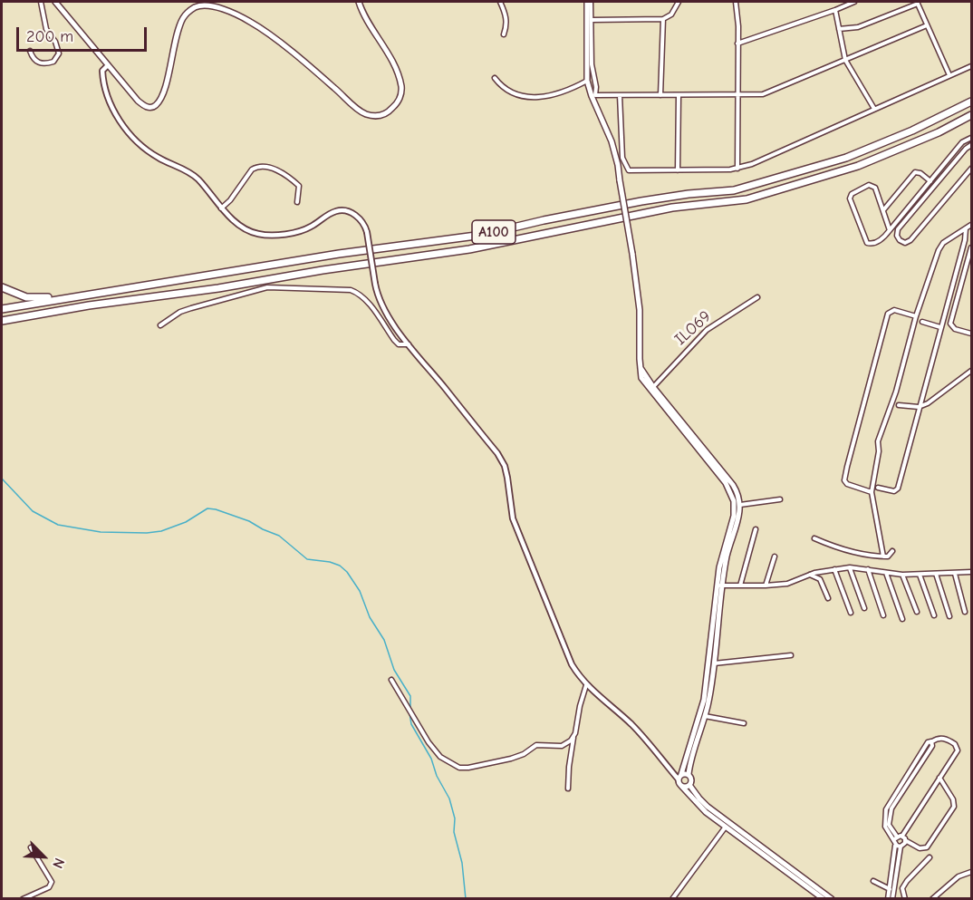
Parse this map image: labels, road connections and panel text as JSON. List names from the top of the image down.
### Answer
{
  "streets": {
    "highway": ["A100"],
    "street": ["ILO69"]
  },
  "scale_bar": "200 m",
  "north": "bottom right"
}
